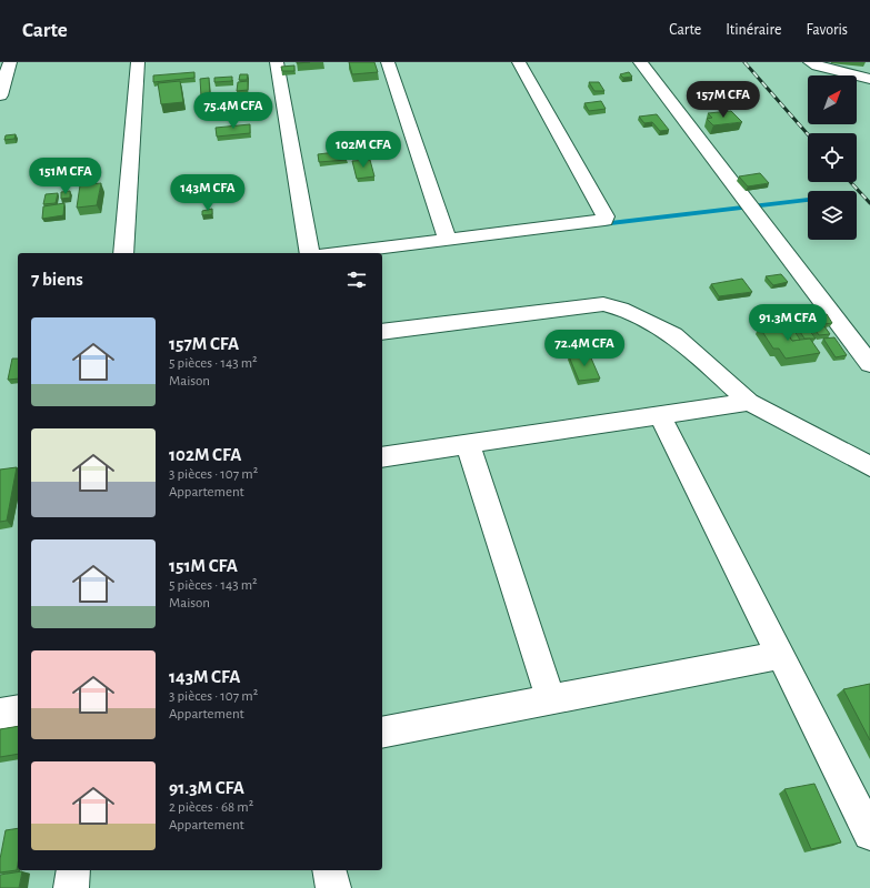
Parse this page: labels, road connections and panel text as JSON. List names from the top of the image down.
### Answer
{
  "north": "top right",
  "page": {
    "header": "Carte",
    "nav": ["Carte", "Itinéraire", "Favoris"],
    "price": [
      "157M CFA",
      "75.4M CFA",
      "102M CFA",
      "151M CFA",
      "143M CFA",
      "91.3M CFA",
      "72.4M CFA"
    ],
    "heading": "7 biens",
    "list": [
      {
        "name": "157M CFA",
        "note": "5 pièces · 143 m² · Maison"
      },
      {
        "name": "102M CFA",
        "note": "3 pièces · 107 m² · Appartement"
      },
      {
        "name": "151M CFA",
        "note": "5 pièces · 143 m² · Maison"
      },
      {
        "name": "143M CFA",
        "note": "3 pièces · 107 m² · Appartement"
      },
      {
        "name": "91.3M CFA",
        "note": "2 pièces · 68 m² · Appartement"
      }
    ]
  }
}
